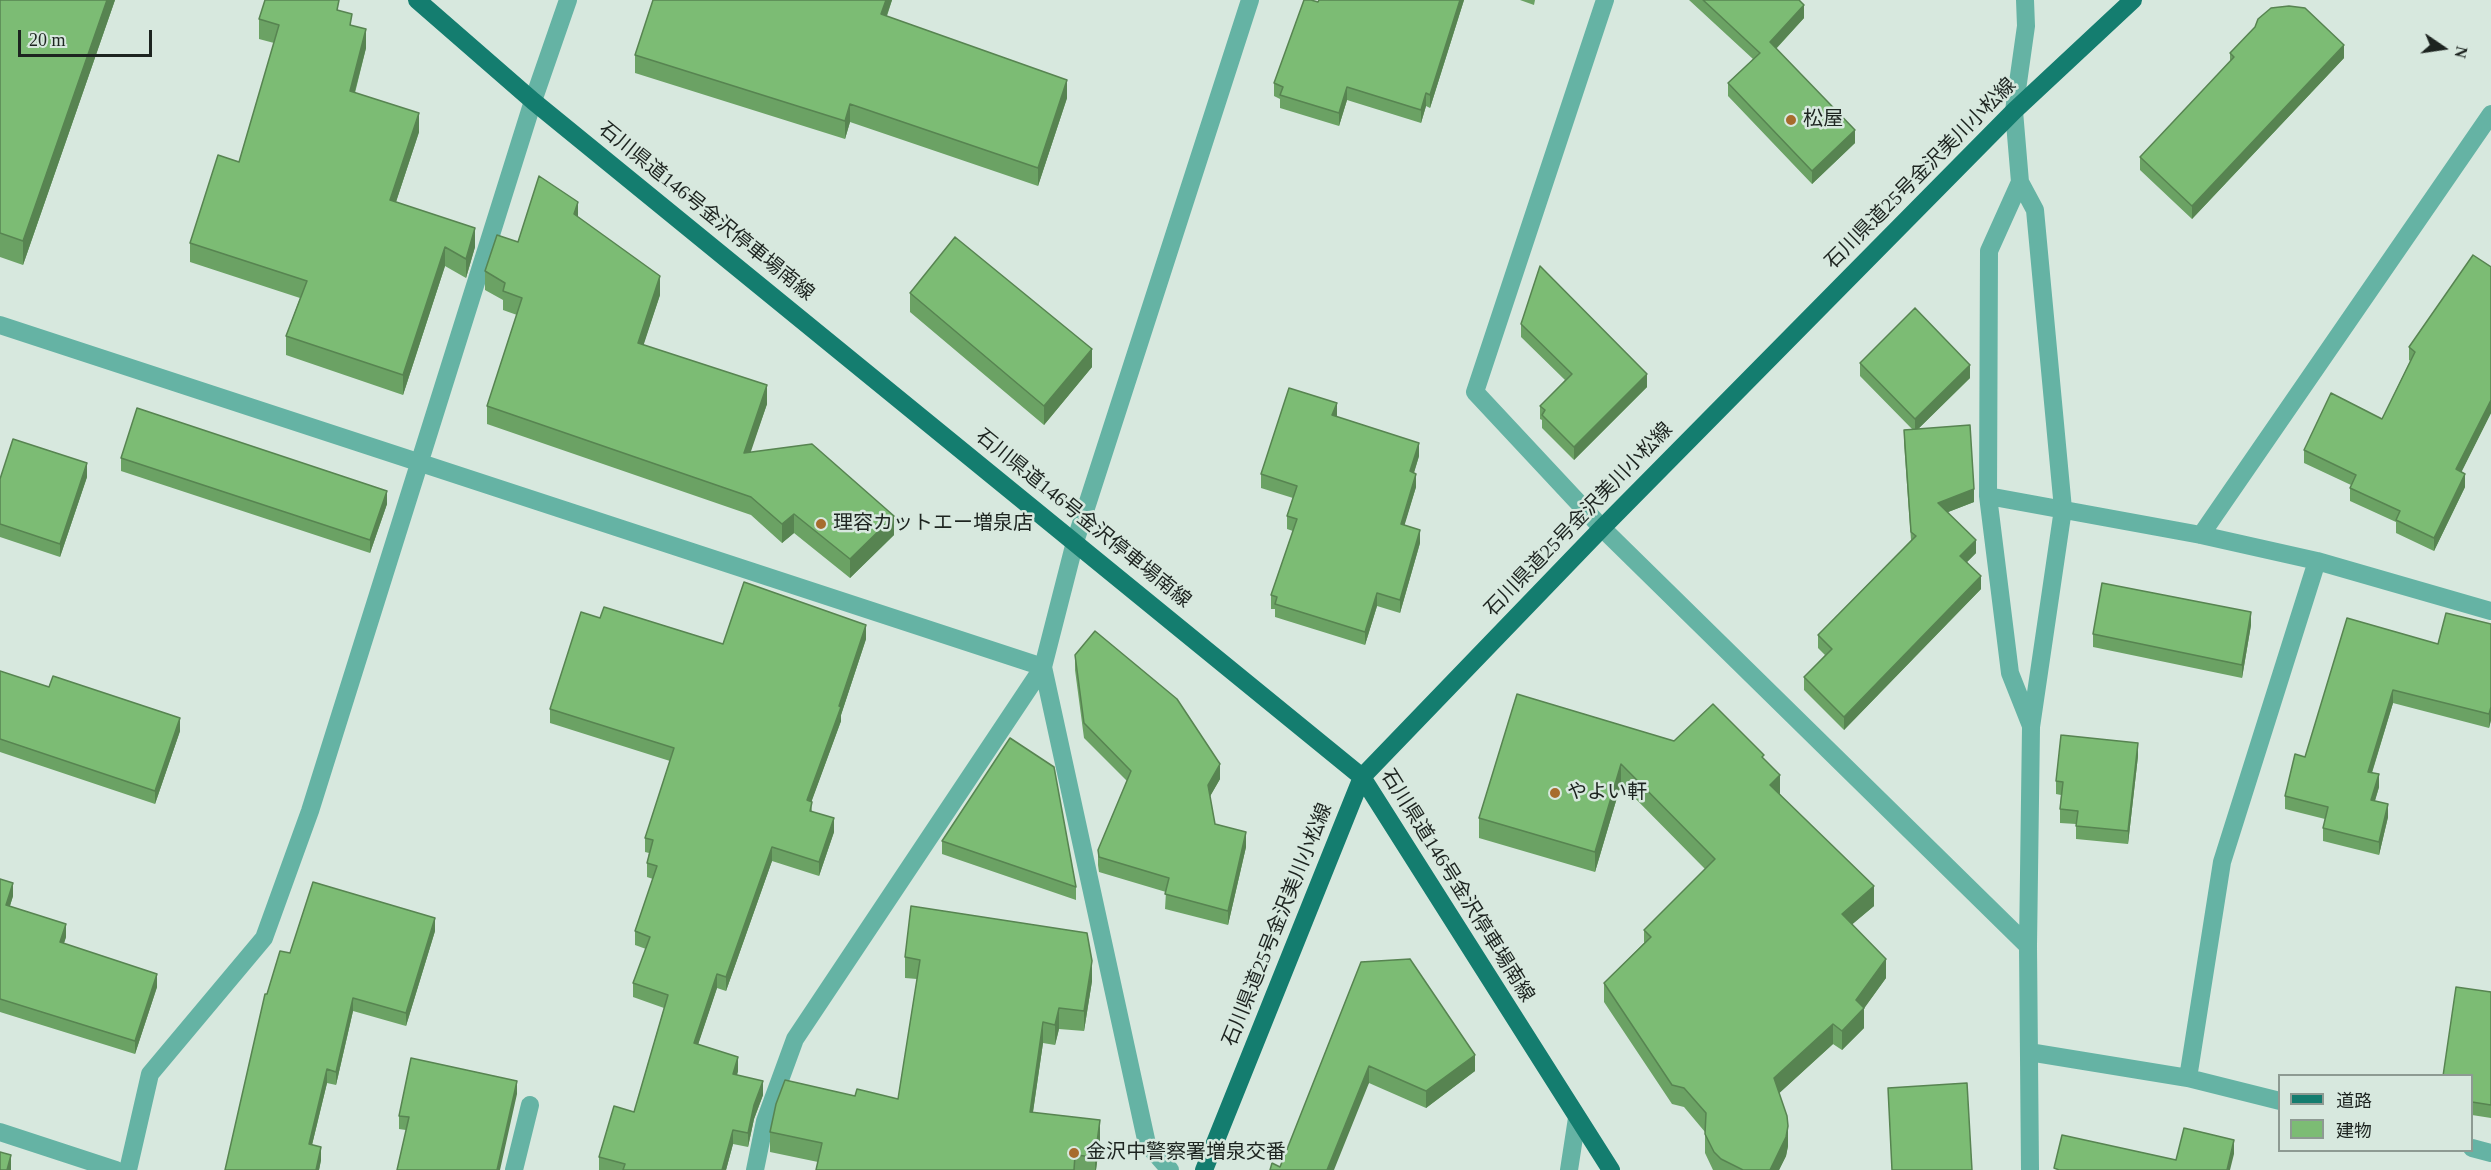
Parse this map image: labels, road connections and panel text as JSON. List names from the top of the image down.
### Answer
{
  "streets": {
    "main road": ["石川県道25号金沢美川小松線", "石川県道146号金沢停車場南線"]
  },
  "crossings": [
    ["石川県道25号金沢美川小松線", "石川県道146号金沢停車場南線"]
  ],
  "places": [
    "松屋",
    "理容カットエー増泉店",
    "やよい軒",
    "金沢中警察署増泉交番"
  ],
  "legend": ["道路", "建物"],
  "scale_bar": "20 m",
  "north": "right"
}
